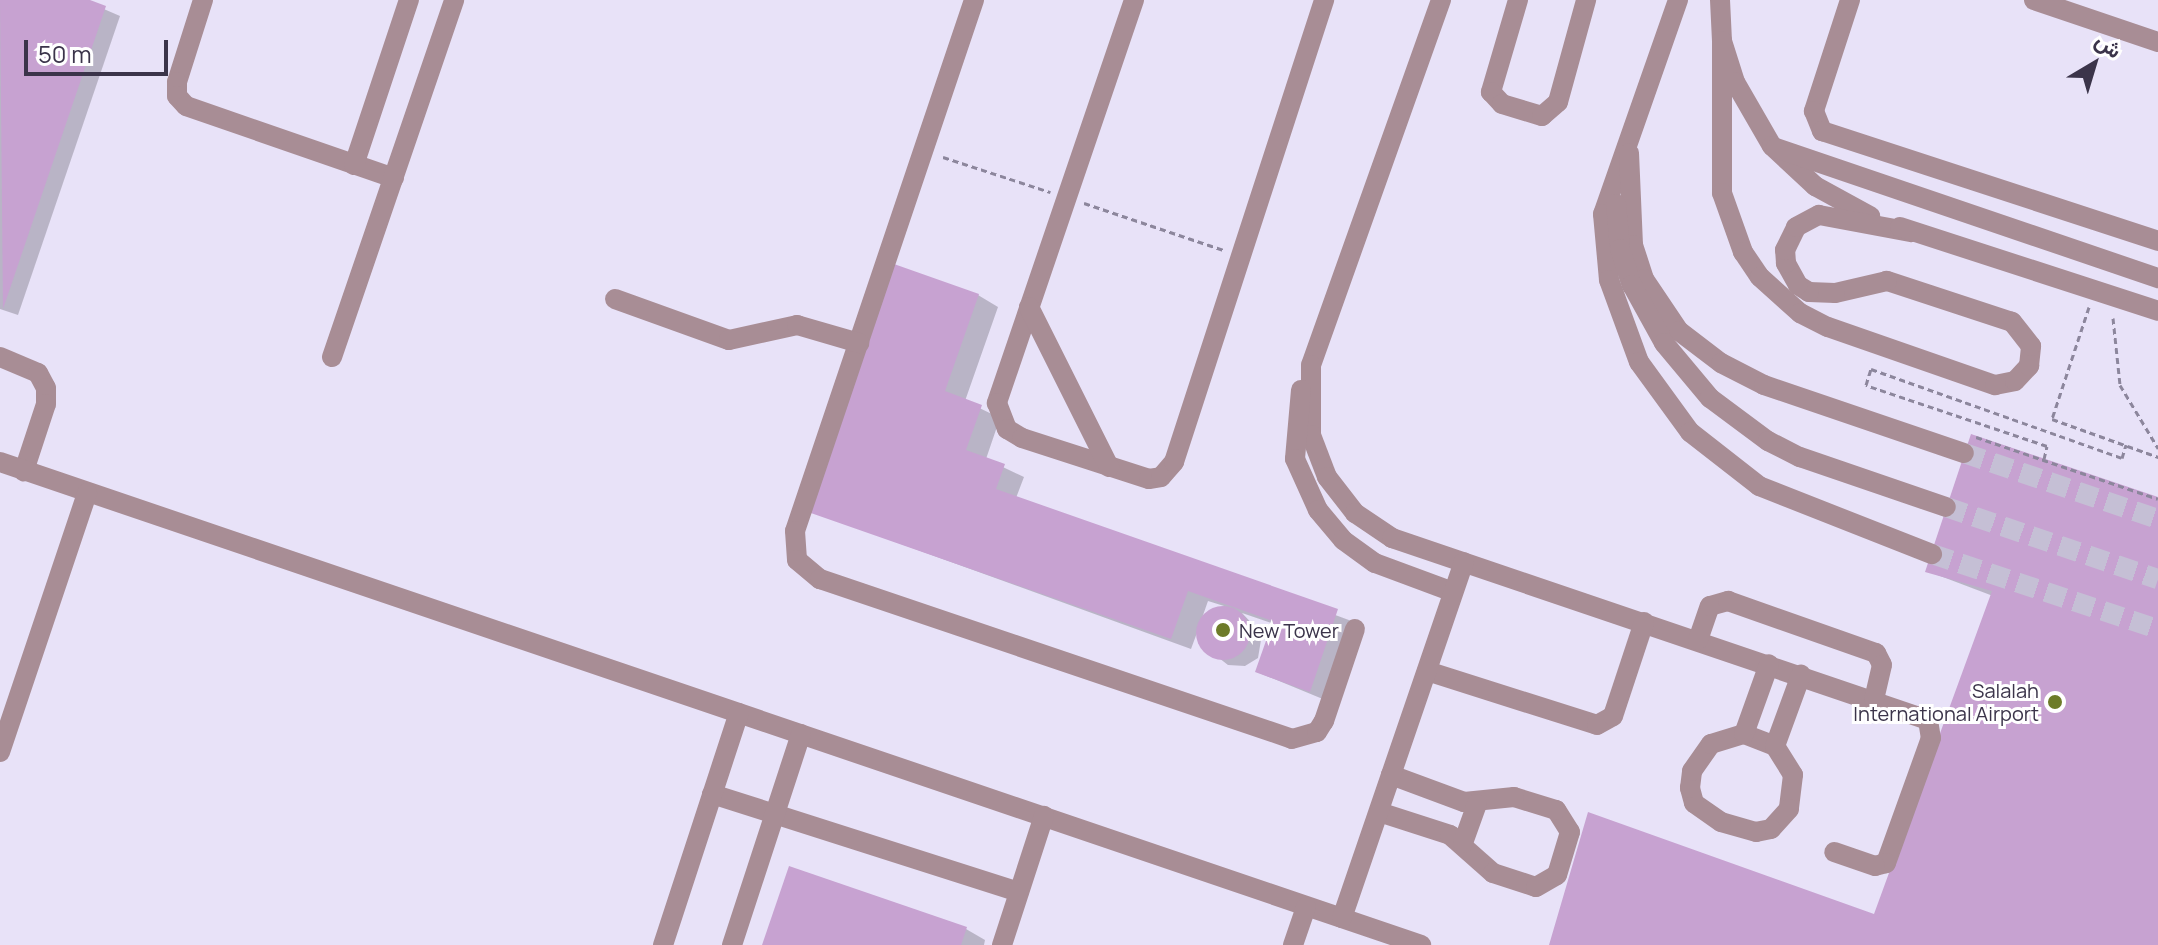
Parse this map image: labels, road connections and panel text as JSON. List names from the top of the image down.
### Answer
{
  "places": ["New Tower", "Salalah International Airport"],
  "scale_bar": "50 m",
  "north": "top right"
}
